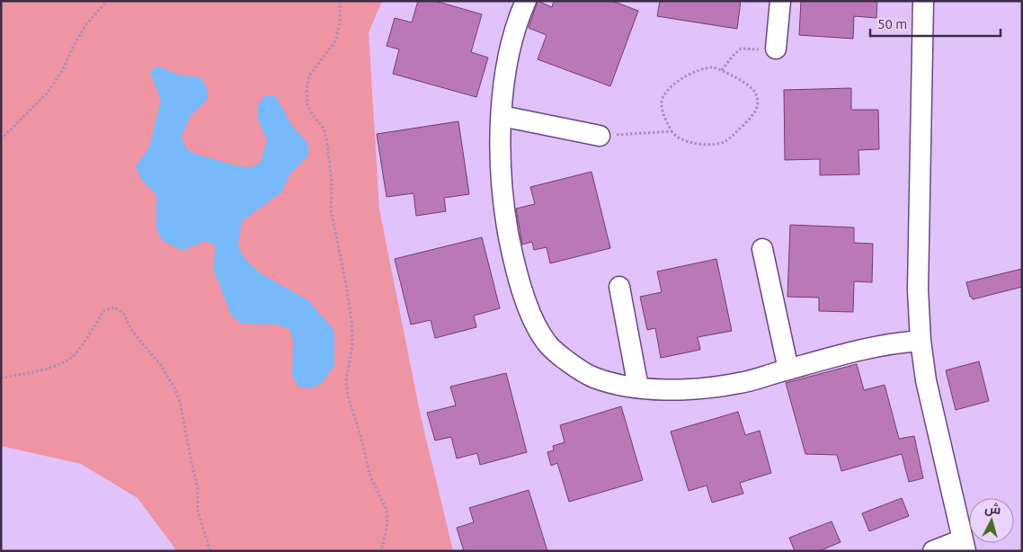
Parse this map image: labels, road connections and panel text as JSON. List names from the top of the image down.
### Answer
{
  "scale_bar": "50 m",
  "north": "top"
}
